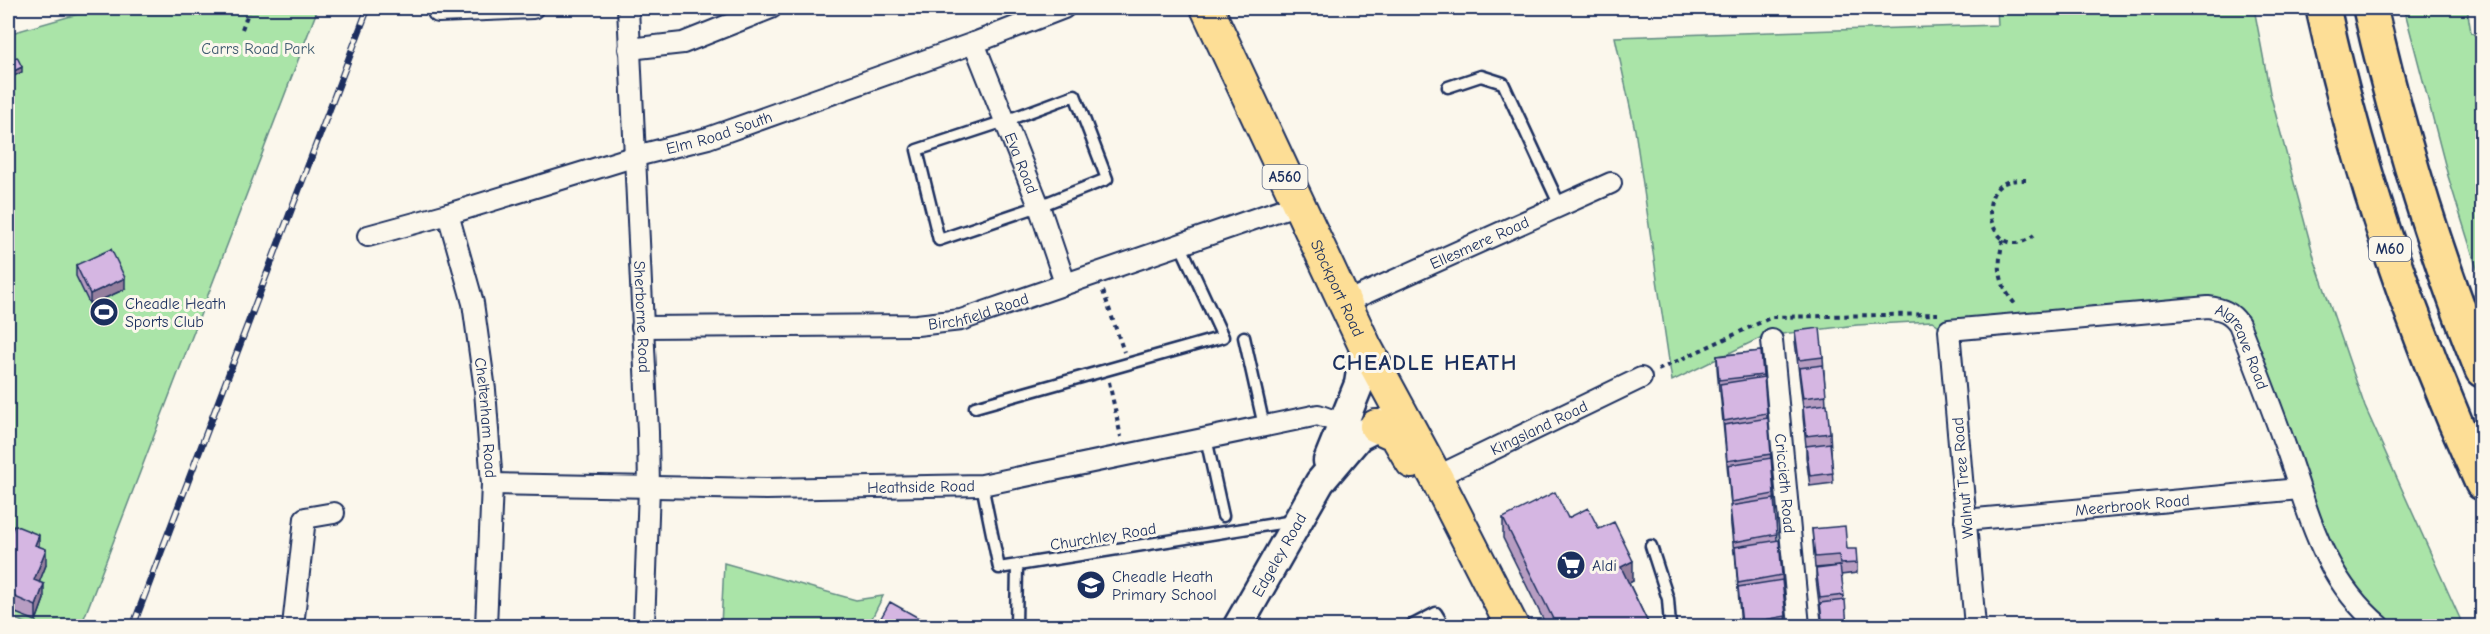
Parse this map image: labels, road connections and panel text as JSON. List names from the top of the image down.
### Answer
{
  "streets": {
    "highway": ["M60"],
    "main road": ["A560", "Stockport Road", "Edgeley Road"],
    "street": [
      "Elm Road South",
      "Eva Road",
      "Ellesmere Road",
      "Birchfield Road",
      "Sherborne Road",
      "Algreave Road",
      "Cheltenham Road",
      "Kingsland Road",
      "Walnut Tree Road",
      "Criccieth Road",
      "Heathside Road",
      "Meerbrook Road"
    ],
    "lane": ["Churchley Road"]
  },
  "crossings": [
    ["Elm Road South", "Eva Road"],
    ["Elm Road South", "Sherborne Road"],
    ["Elm Road South", "Cheltenham Road"],
    ["Eva Road", "Birchfield Road"],
    ["A560", "Stockport Road"],
    ["A560", "Kingsland Road"],
    ["A560", "Edgeley Road"],
    ["Ellesmere Road", "Stockport Road"],
    ["Stockport Road", "Birchfield Road"],
    ["Stockport Road", "Edgeley Road"],
    ["Birchfield Road", "Sherborne Road"],
    ["Sherborne Road", "Heathside Road"],
    ["Algreave Road", "Walnut Tree Road"],
    ["Algreave Road", "Meerbrook Road"],
    ["Cheltenham Road", "Heathside Road"],
    ["Walnut Tree Road", "Meerbrook Road"],
    ["Heathside Road", "Edgeley Road"],
    ["Churchley Road", "Edgeley Road"]
  ],
  "districts": ["CHEADLE HEATH"],
  "parks": ["Carrs Road Park"],
  "places": {
    "sports": ["Cheadle Heath Sports Club"],
    "supermarket": ["Aldi"],
    "school or university": ["Cheadle Heath Primary School"]
  }
}
